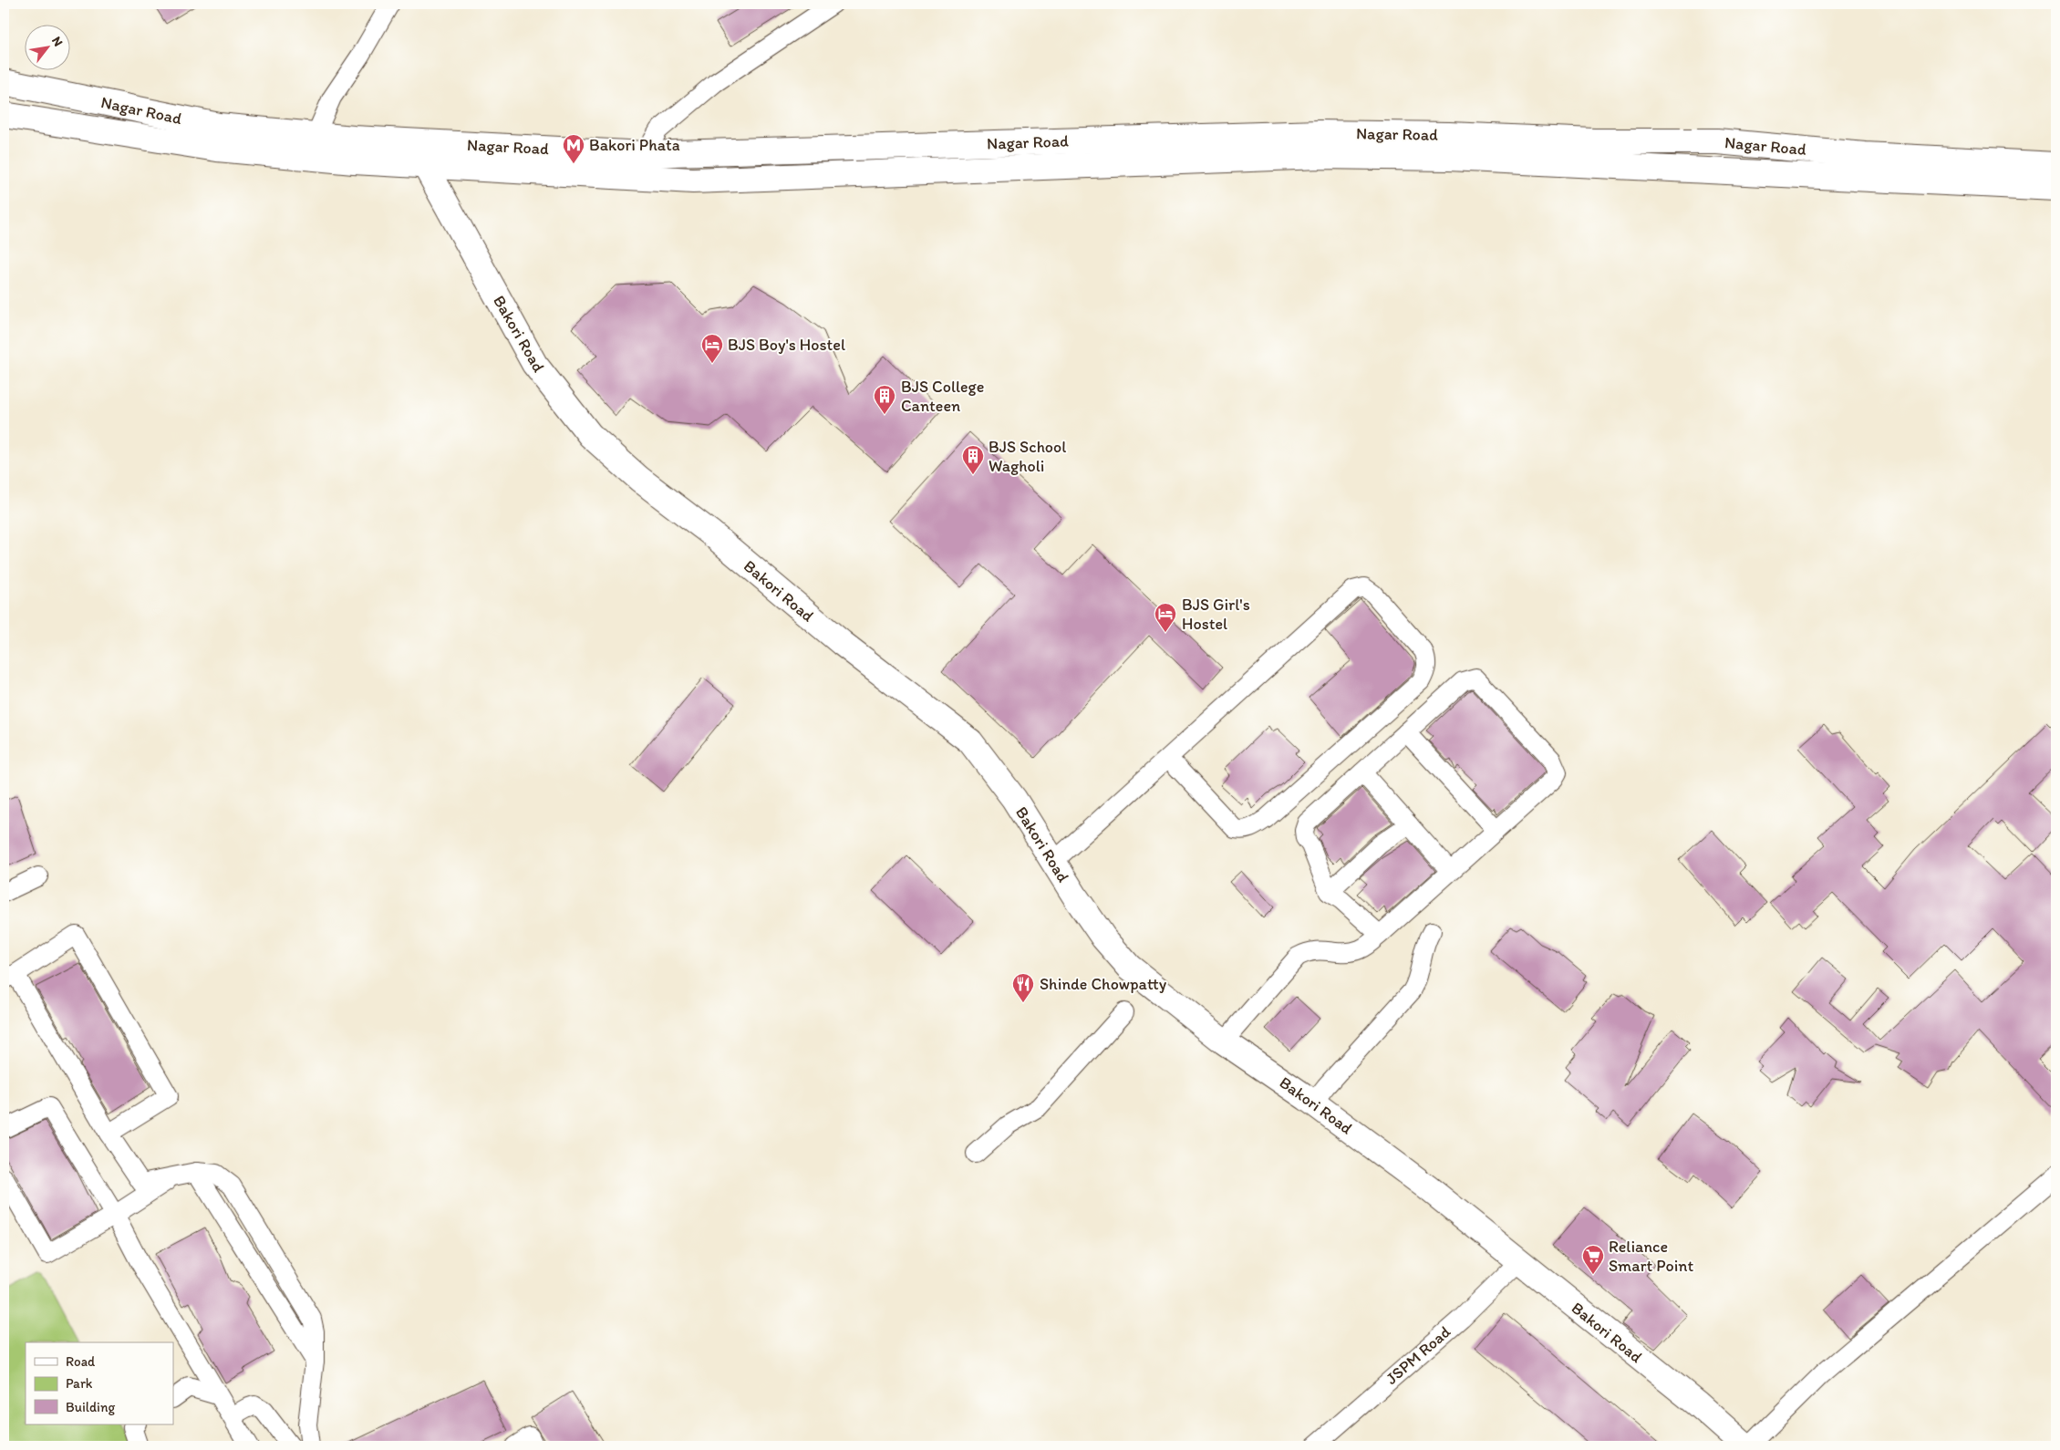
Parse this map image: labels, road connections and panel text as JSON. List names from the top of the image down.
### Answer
{
  "streets": {
    "main road": ["Nagar Road", "Bakori Road"],
    "street": ["JSPM Road"]
  },
  "crossings": [
    ["Nagar Road", "Bakori Road"],
    ["Bakori Road", "JSPM Road"]
  ],
  "places": {
    "metro station": ["Bakori Phata"],
    "hotel": ["BJS Boy's Hostel", "BJS Girl's Hostel"],
    "building": ["BJS College Canteen", "BJS School Wagholi"],
    "restaurant": ["Shinde Chowpatty"],
    "supermarket": ["Reliance Smart Point"]
  },
  "legend": ["Road", "Park", "Building"],
  "north": "top right"
}
